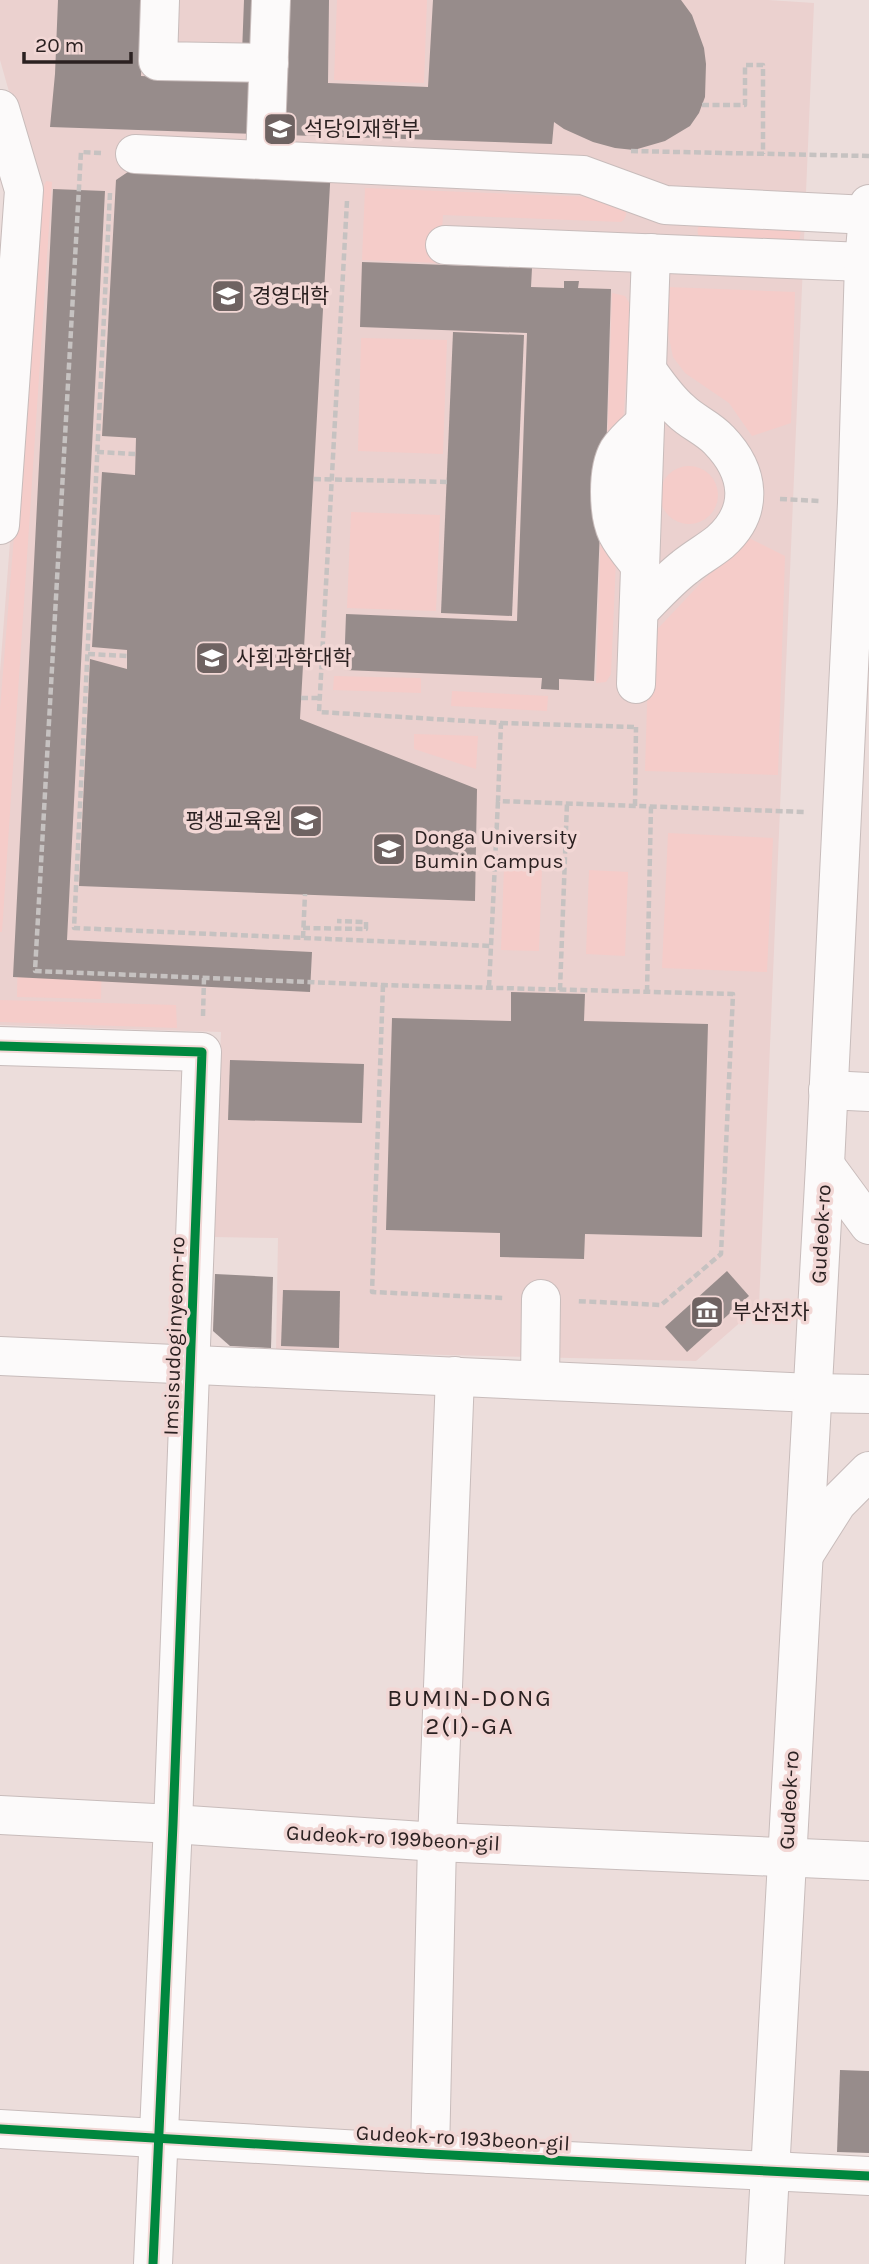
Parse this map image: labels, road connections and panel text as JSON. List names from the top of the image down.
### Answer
{
  "streets": {
    "street": [
      "Gudeok-ro",
      "Imsisudoginyeom-ro",
      "Gudeok-ro 199beon-gil",
      "Gudeok-ro 193beon-gil"
    ]
  },
  "crossings": [
    ["Gudeok-ro", "Gudeok-ro 199beon-gil"],
    ["Gudeok-ro", "Gudeok-ro 193beon-gil"],
    ["Imsisudoginyeom-ro", "Gudeok-ro 199beon-gil"],
    ["Gudeok-ro 199beon-gil", "Gudeok-ro 193beon-gil"]
  ],
  "districts": ["BUMIN-DONG 2(I)-GA"],
  "places": {
    "school or university": [
      "석당인재학부",
      "경영대학",
      "사회과학대학",
      "평생교육원",
      "Donga University Bumin Campus"
    ],
    "museum": ["부산전차"]
  },
  "scale_bar": "20 m"
}
